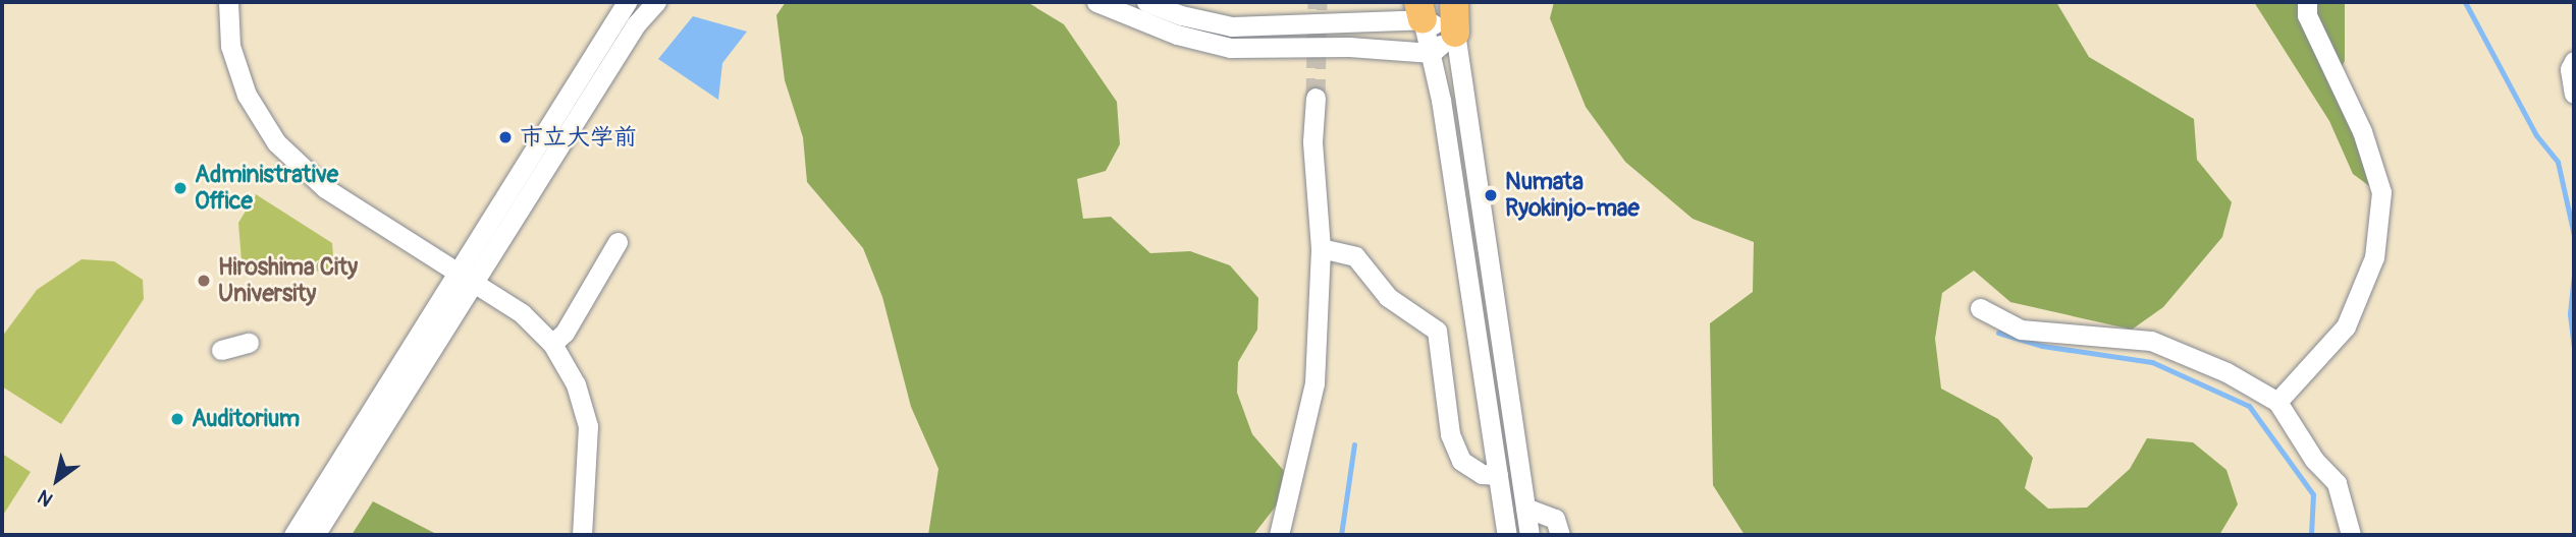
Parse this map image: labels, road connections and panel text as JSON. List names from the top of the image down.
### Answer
{
  "places": [
    "市立大学前",
    "Administrative Office",
    "Numata Ryokinjo-mae",
    "Hiroshima City University",
    "Auditorium"
  ],
  "north": "bottom left"
}
